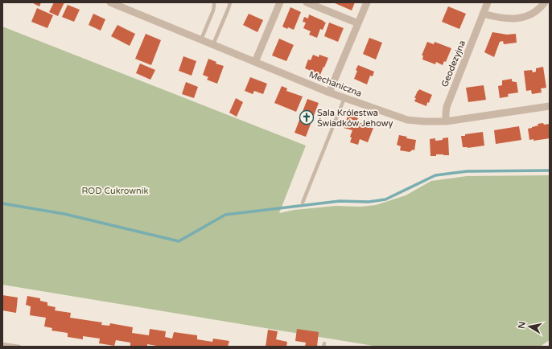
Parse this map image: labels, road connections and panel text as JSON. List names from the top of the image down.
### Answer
{
  "streets": {
    "street": ["Geodezyjna", "Mechaniczna"]
  },
  "crossings": [
    ["Geodezyjna", "Mechaniczna"]
  ],
  "parks": ["ROD Cukrownik"],
  "places": {
    "church": ["Sala Królestwa Świadków Jehowy"]
  },
  "north": "left"
}
